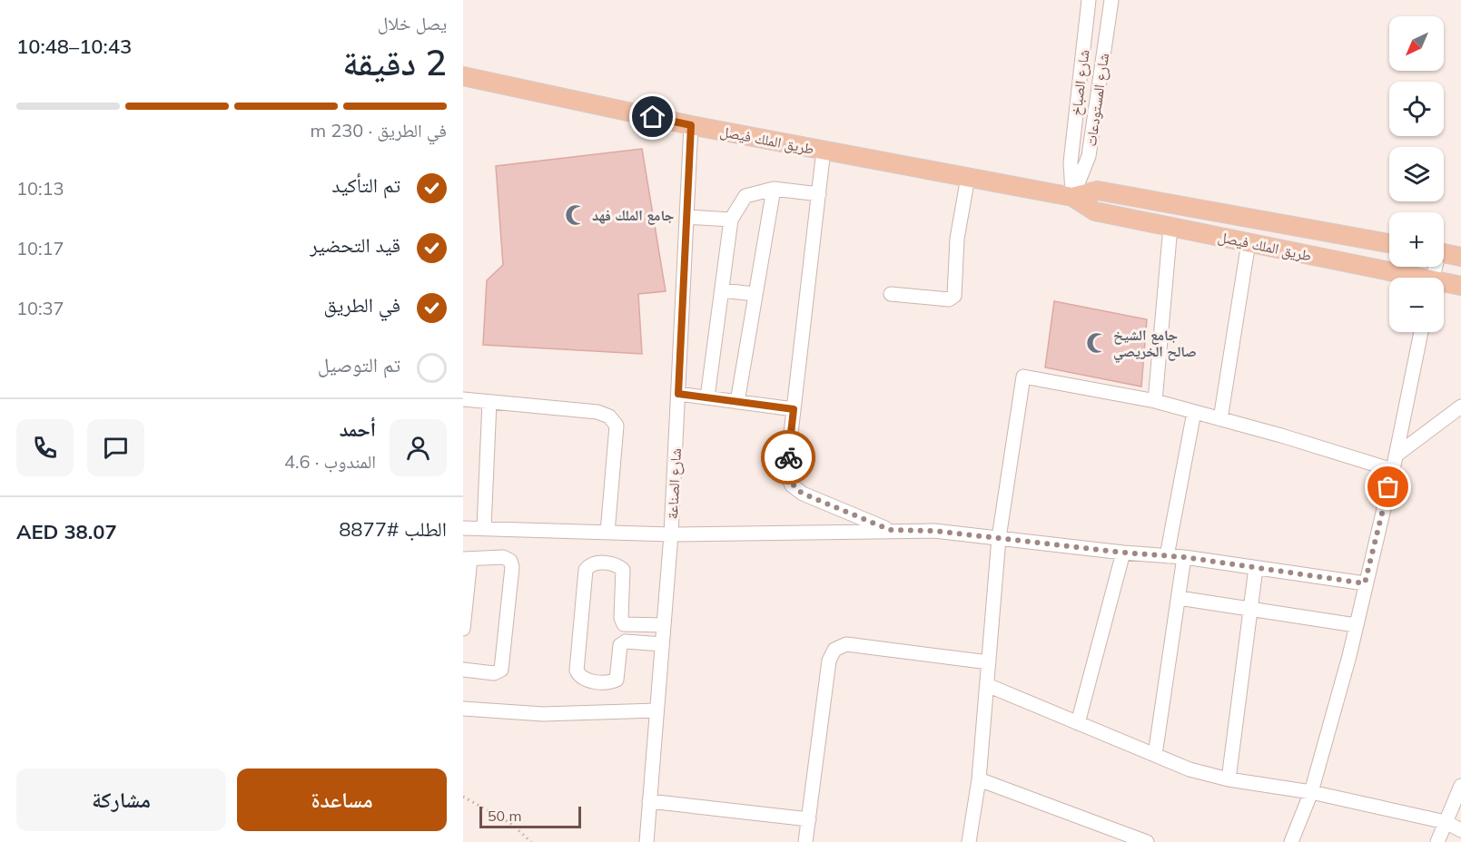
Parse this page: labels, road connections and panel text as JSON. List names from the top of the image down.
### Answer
{
  "streets": {
    "main road": ["طريق الملك فيصل"],
    "street": ["شارع الصباخ", "شارع المستودعات", "شارع الصناعة"]
  },
  "crossings": [
    ["شارع الصباخ", "شارع المستودعات"],
    ["شارع الصباخ", "طريق الملك فيصل"],
    ["شارع المستودعات", "طريق الملك فيصل"],
    ["طريق الملك فيصل", "شارع الصناعة"]
  ],
  "places": {
    "mosque": ["جامع الملك فهد", "جامع الشيخ صالح الخريصي"]
  },
  "scale_bar": "50 m",
  "north": "bottom left",
  "page": {
    "heading": ["2 دقيقة", "يصل خلال", "10:43–10:48"],
    "panel": [
      "أحمد",
      "المندوب · 4.6",
      "الطلب #8877",
      "AED 38.07"
    ],
    "map_buttons": ["+", "−"],
    "bar": "في الطريق · 230 m",
    "list": [
      ["تم التأكيد", "10:13"],
      ["قيد التحضير", "10:17"],
      ["في الطريق", "10:37"],
      "تم التوصيل"
    ],
    "buttons": ["مساعدة", "مشاركة"],
    "scale": "50 m"
  }
}
